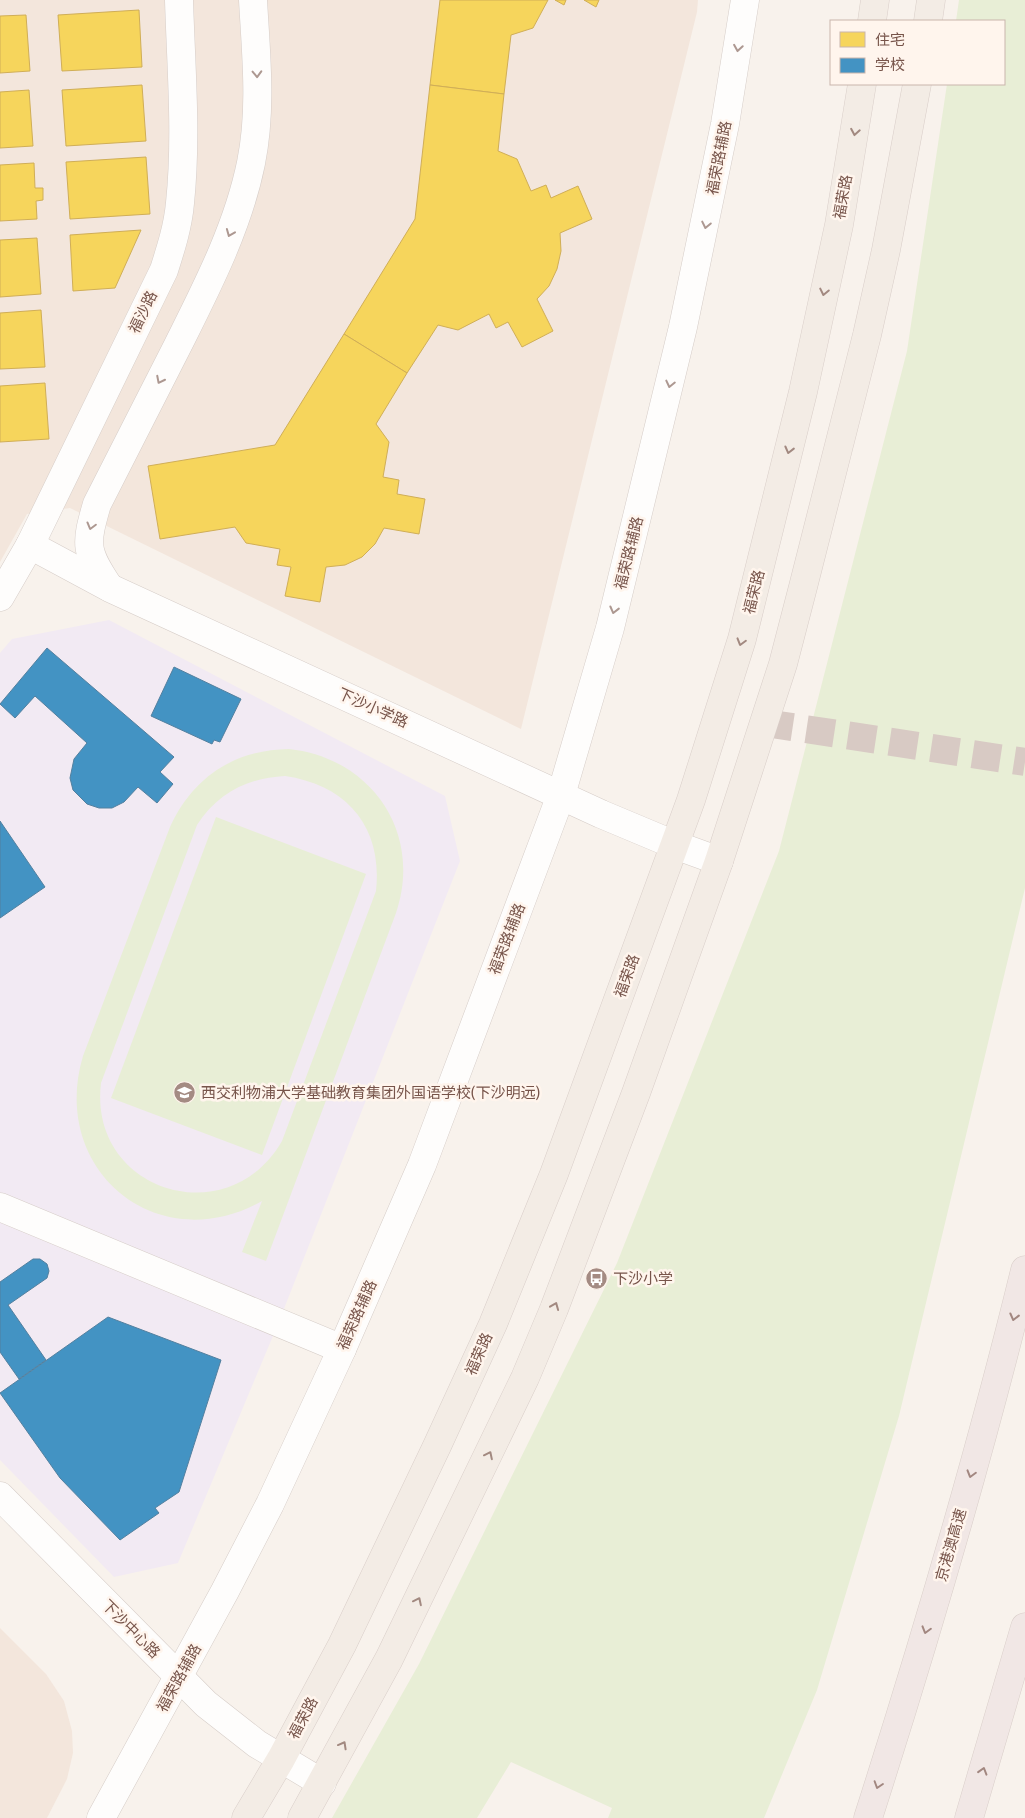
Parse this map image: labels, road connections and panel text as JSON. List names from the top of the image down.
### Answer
{
  "streets": {
    "highway": ["京港澳高速"],
    "main road": ["福荣路"],
    "street": [
      "福荣路辅路",
      "福沙路",
      "下沙小学路",
      "下沙中心路"
    ]
  },
  "crossings": [
    ["福荣路辅路", "下沙小学路"],
    ["福荣路辅路", "下沙中心路"],
    ["福荣路", "下沙小学路"],
    ["福荣路", "下沙中心路"],
    ["福沙路", "下沙小学路"]
  ],
  "one_way": ["福荣路辅路"],
  "places": {
    "school or university": ["西交利物浦大学基础教育集团外国语学校(下沙明远)"],
    "bus stop": ["下沙小学"]
  },
  "legend": ["住宅", "学校"]
}
